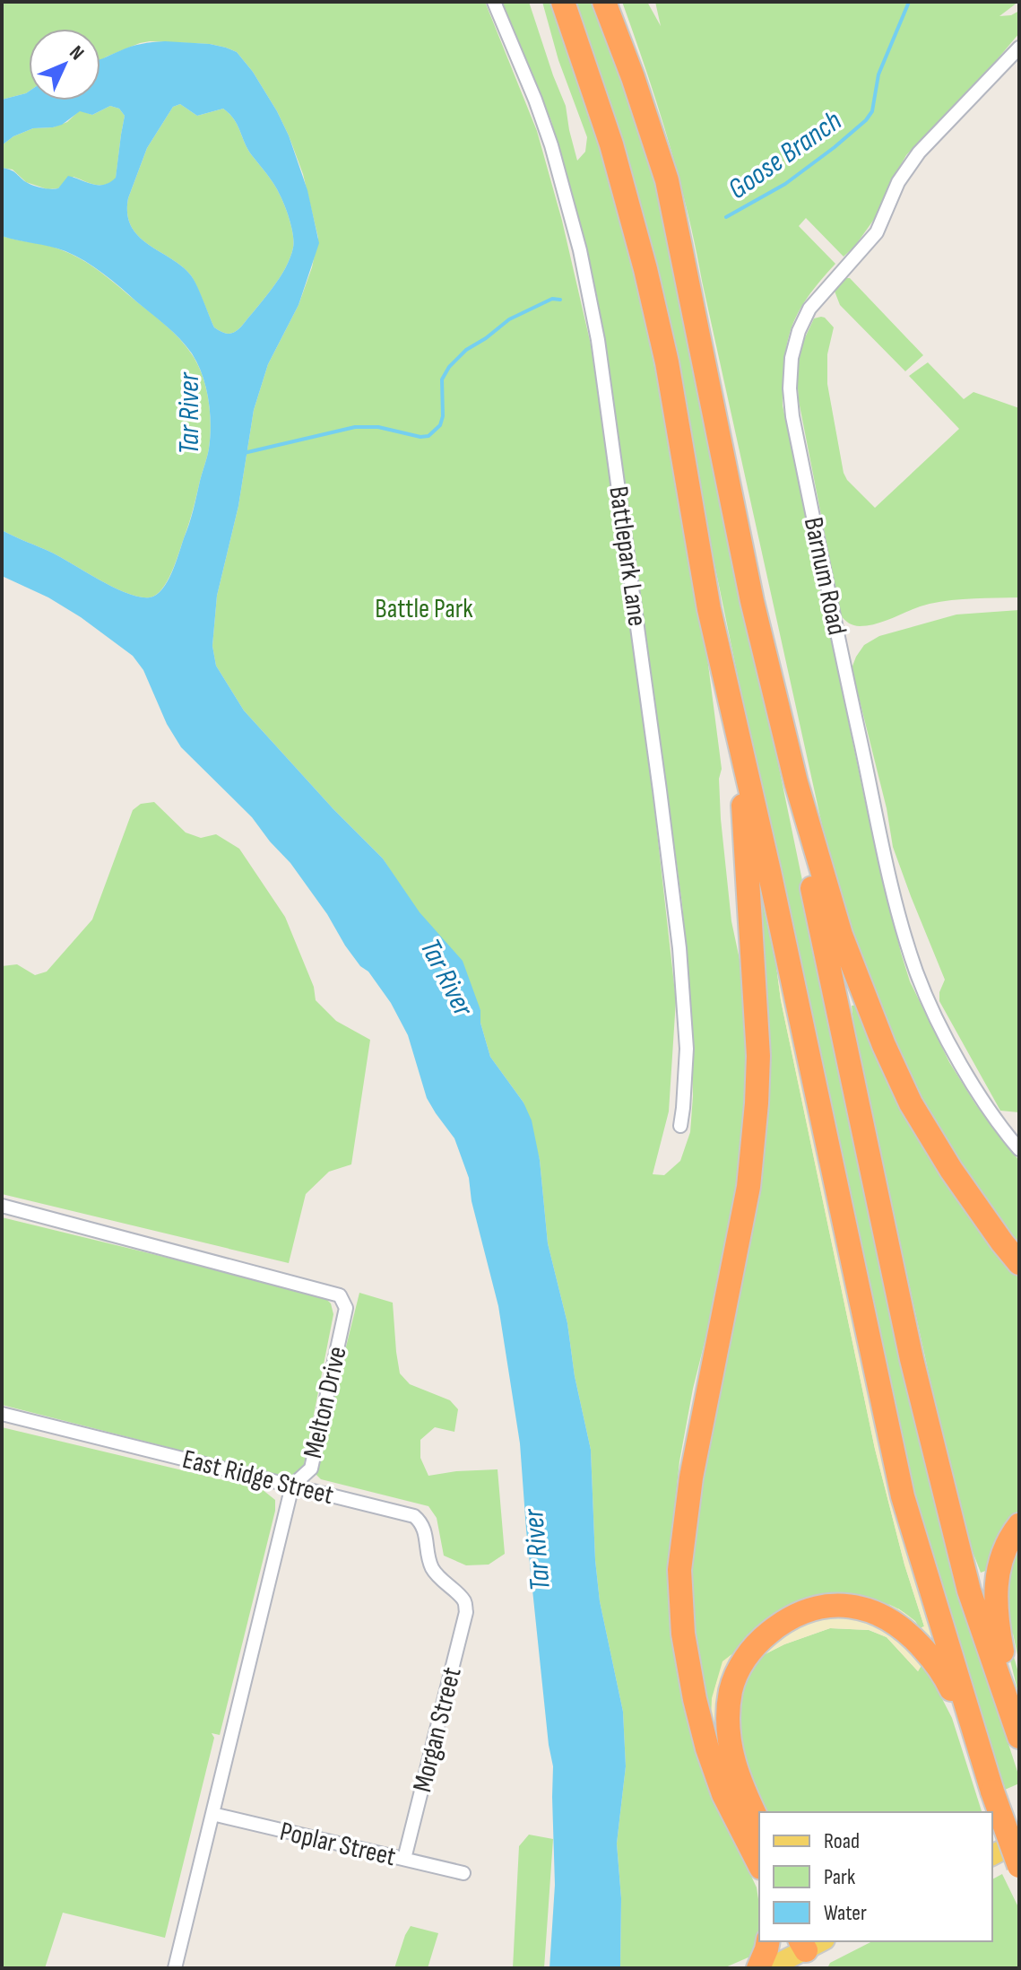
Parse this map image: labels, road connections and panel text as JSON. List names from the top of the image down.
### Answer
{
  "streets": {
    "street": [
      "Battlepark Lane",
      "Barnum Road",
      "Melton Drive",
      "East Ridge Street",
      "Morgan Street",
      "Poplar Street"
    ]
  },
  "crossings": [
    ["Melton Drive", "East Ridge Street"],
    ["Melton Drive", "Poplar Street"],
    ["East Ridge Street", "Morgan Street"],
    ["Morgan Street", "Poplar Street"]
  ],
  "water": ["Goose Branch", "Tar River"],
  "parks": ["Battle Park"],
  "legend": ["Road", "Park", "Water"],
  "north": "top right"
}
